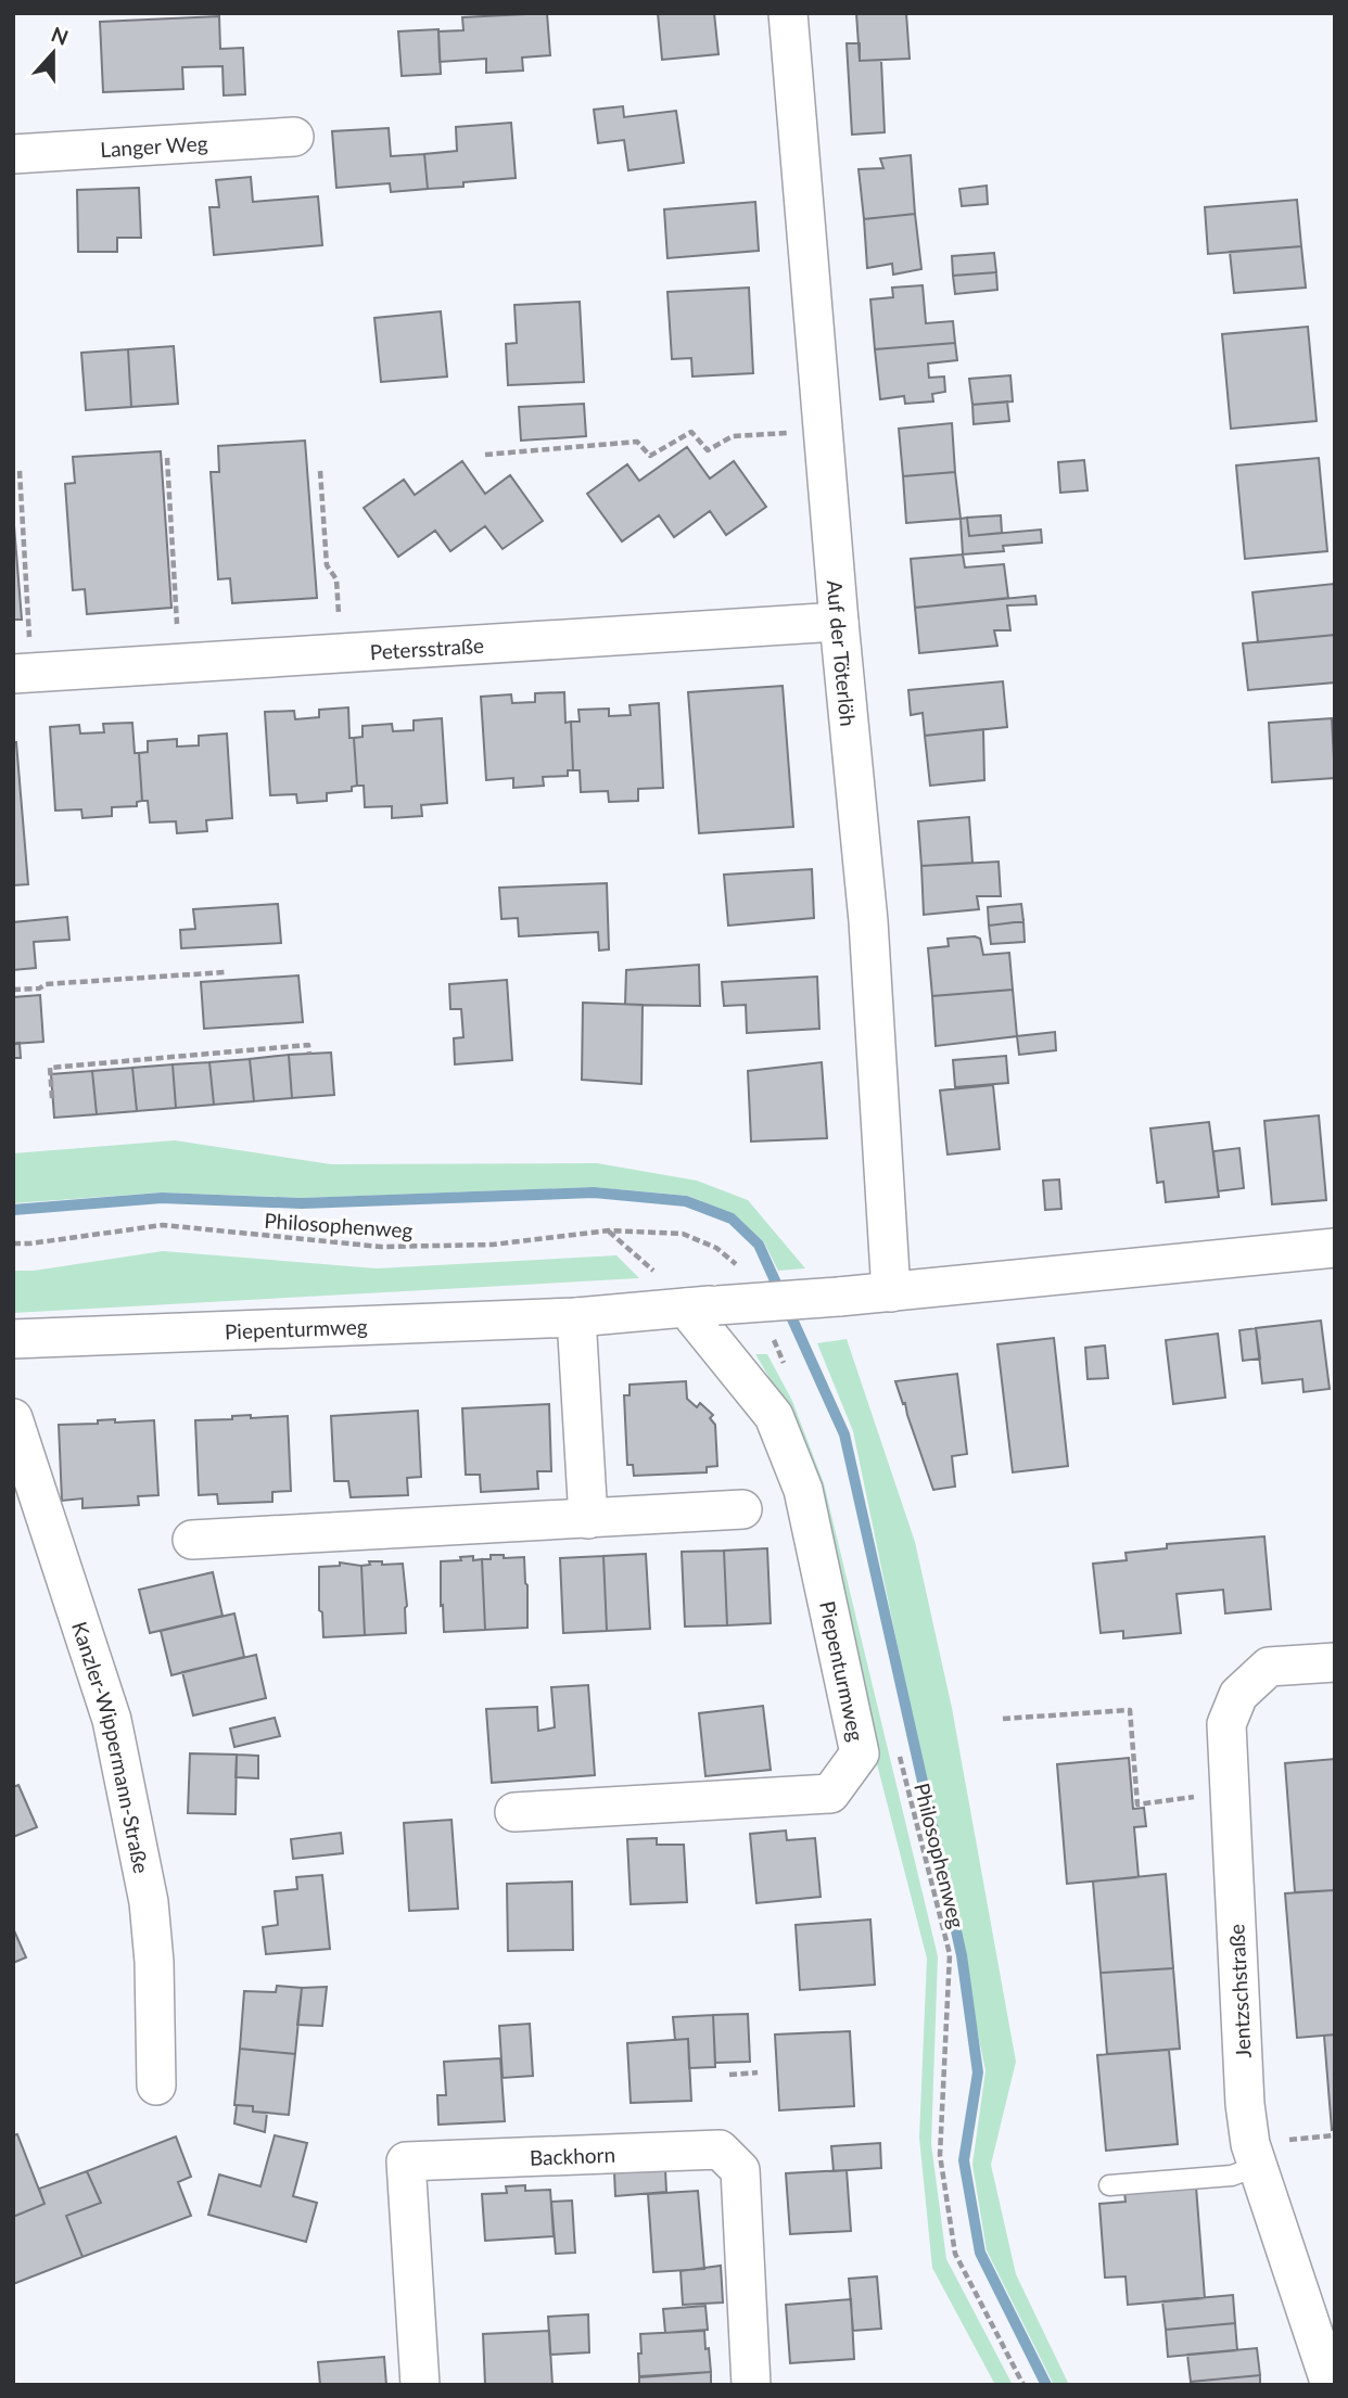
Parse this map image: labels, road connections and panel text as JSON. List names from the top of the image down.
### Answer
{
  "streets": {
    "street": [
      "Langer Weg",
      "Petersstraße",
      "Auf der Töterlöh",
      "Piepenturmweg",
      "Kanzler-Wippermann-Straße",
      "Jentzschstraße",
      "Backhorn"
    ],
    "path": ["Philosophenweg"]
  },
  "crossings": [
    ["Petersstraße", "Auf der Töterlöh"],
    ["Auf der Töterlöh", "Piepenturmweg"]
  ],
  "north": "top"
}
